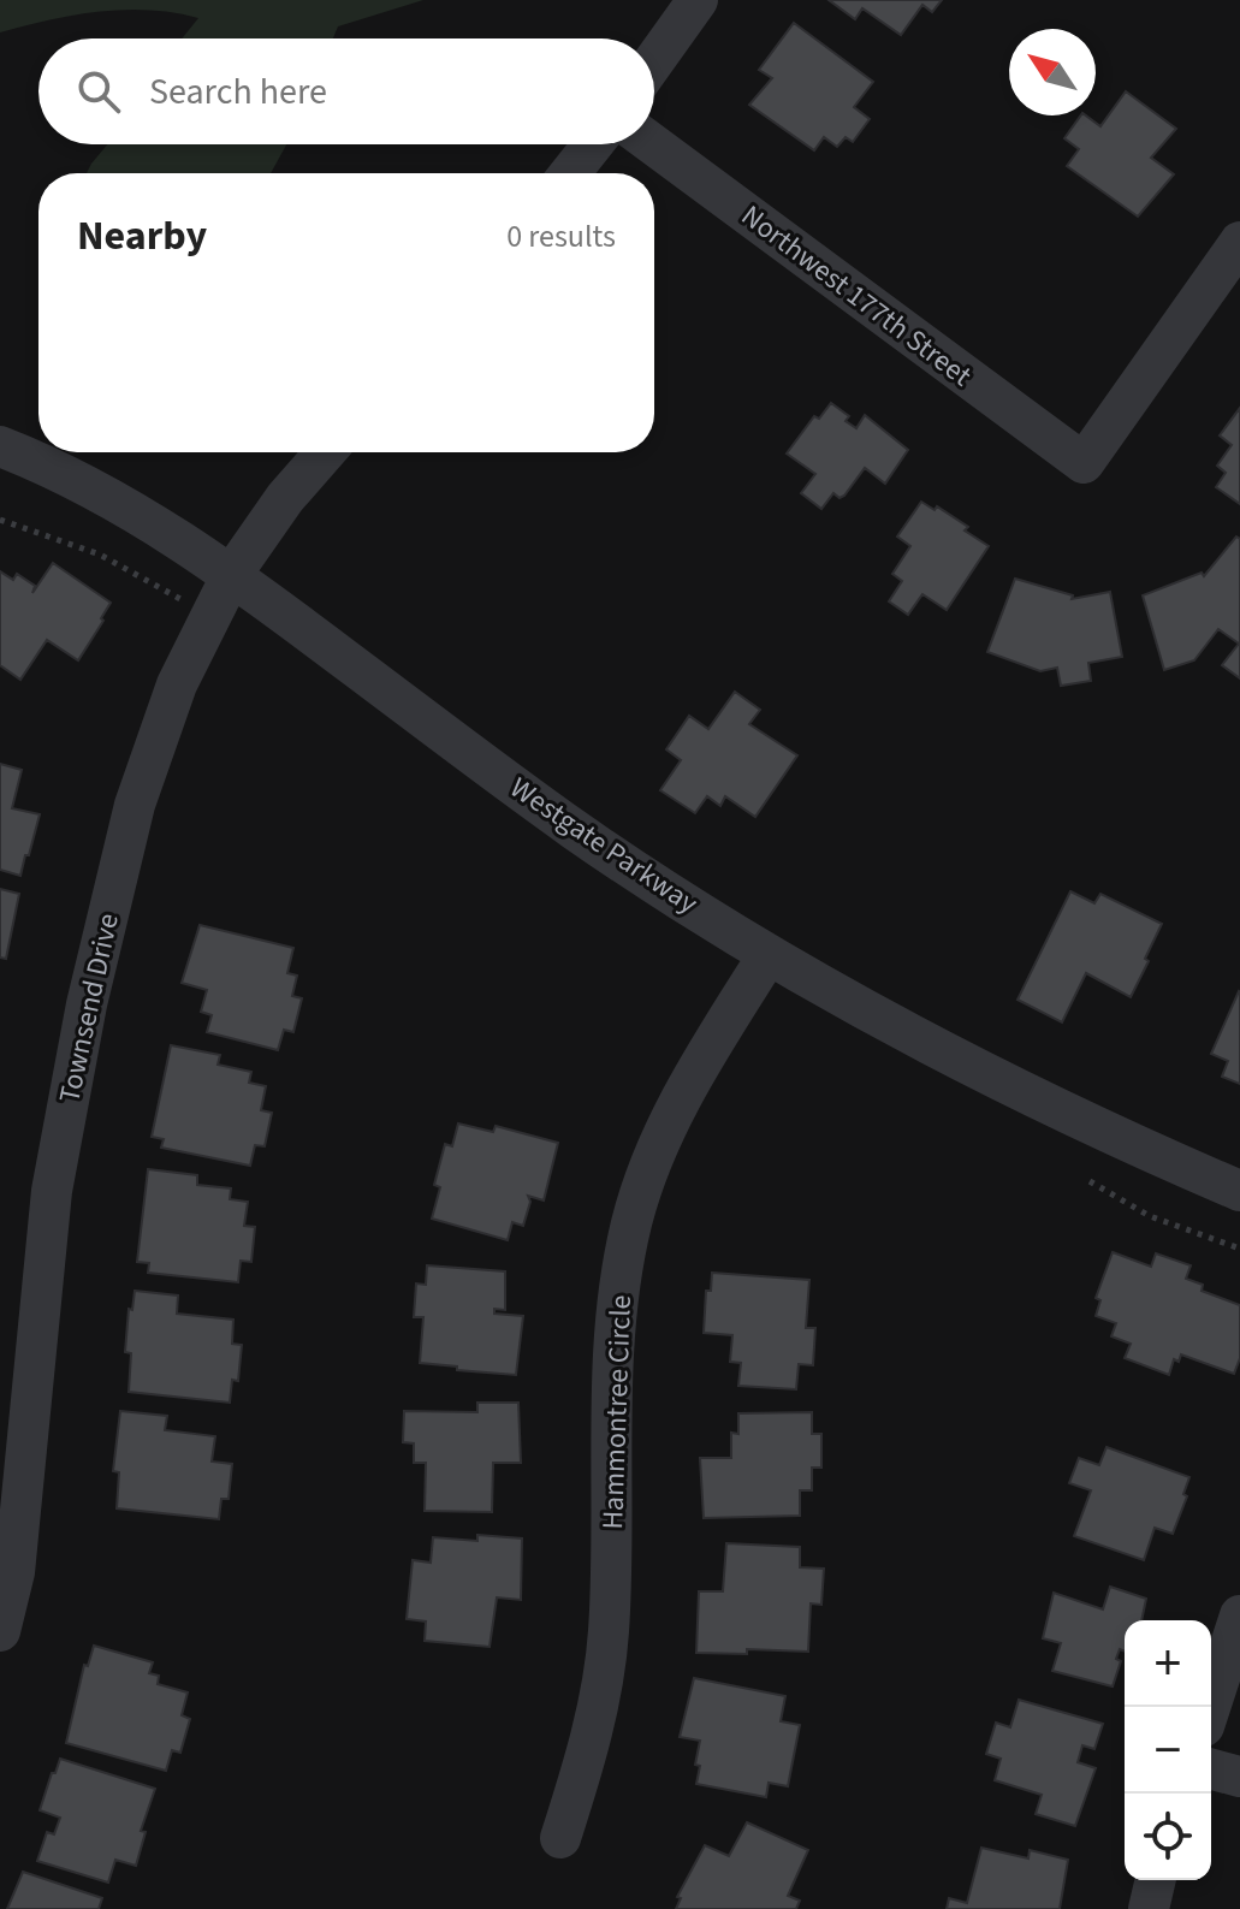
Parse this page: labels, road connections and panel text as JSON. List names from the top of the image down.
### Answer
{
  "streets": {
    "street": [
      "Northwest 177th Street",
      "Westgate Parkway",
      "Townsend Drive",
      "Hammontree Circle"
    ]
  },
  "crossings": [
    ["Westgate Parkway", "Townsend Drive"],
    ["Westgate Parkway", "Hammontree Circle"]
  ],
  "north": "top left",
  "page": {
    "search": "Search here",
    "heading": ["Nearby", "0 results"],
    "map_buttons": ["+", "−"]
  }
}
